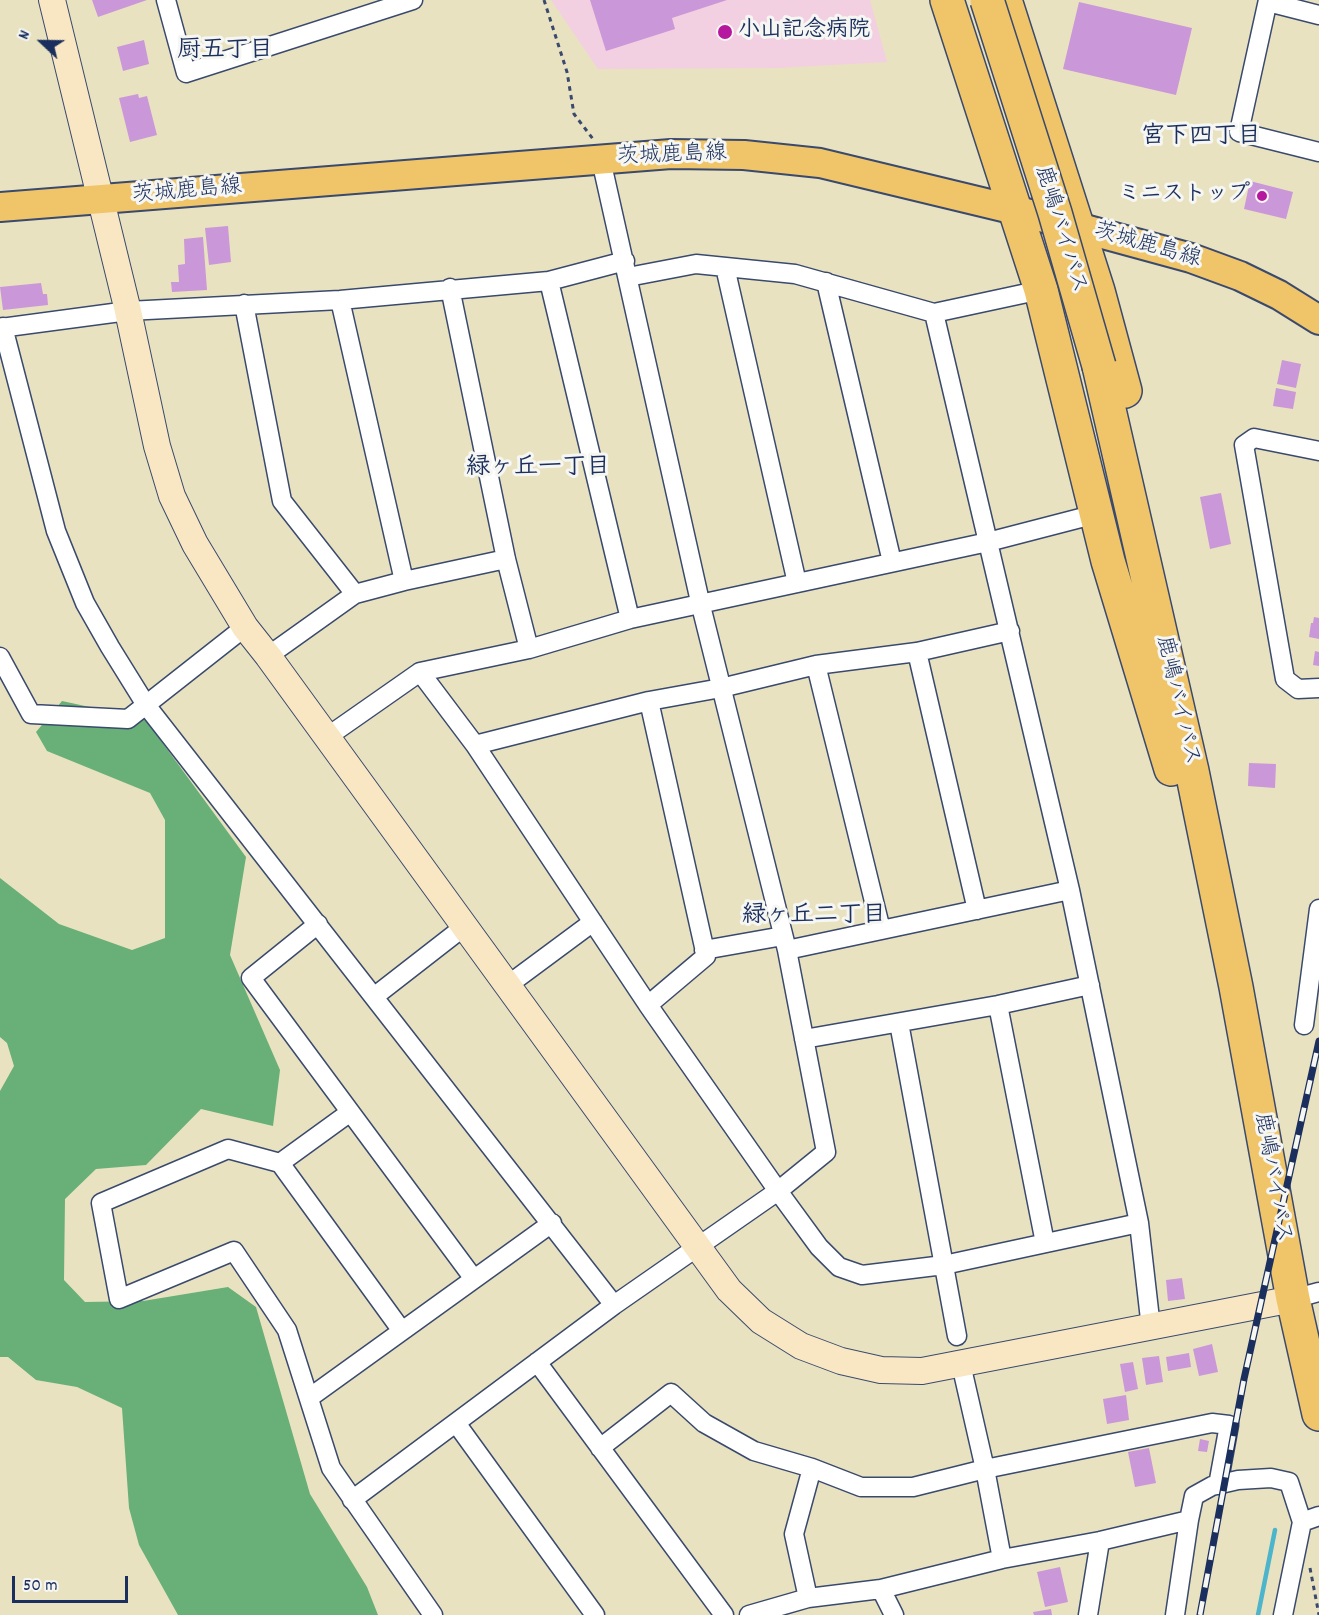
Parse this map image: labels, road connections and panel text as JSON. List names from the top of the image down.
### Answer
{
  "streets": {
    "highway": ["鹿嶋バイパス"],
    "main road": ["茨城鹿島線"]
  },
  "districts": [
    "厨五丁目",
    "宮下四丁目",
    "緑ヶ丘一丁目",
    "緑ヶ丘二丁目"
  ],
  "places": ["小山記念病院", "ミニストップ"],
  "scale_bar": "50 m",
  "north": "left"
}
